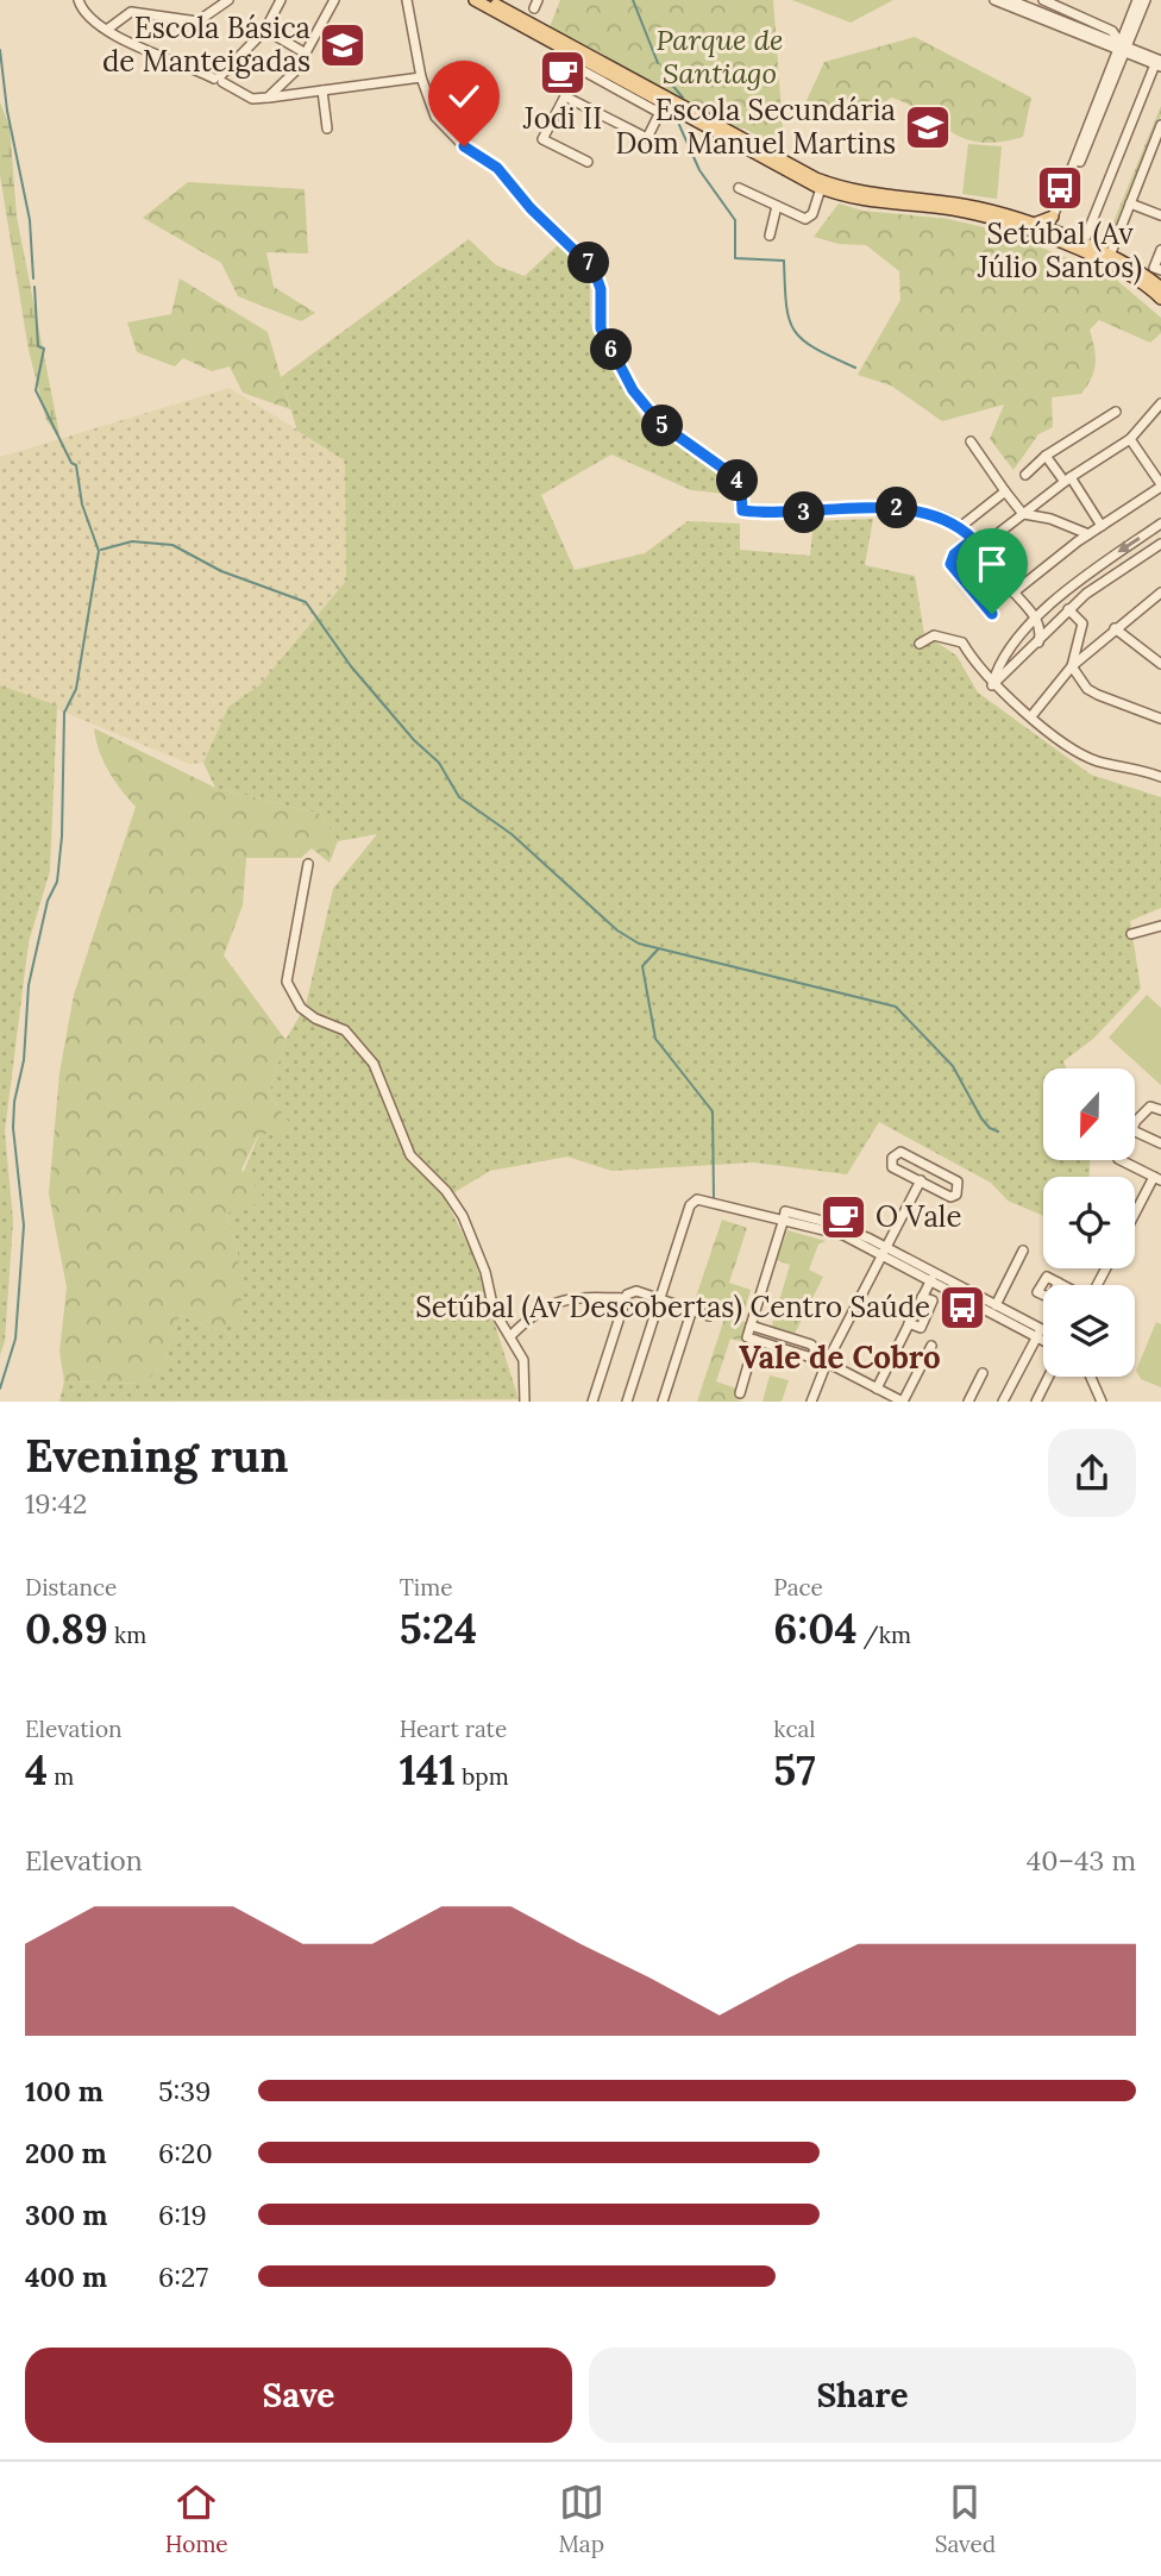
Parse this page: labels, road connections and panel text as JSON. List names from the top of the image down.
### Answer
{
  "districts": ["Vale de Cobro"],
  "parks": ["Parque de Santiago"],
  "places": {
    "school or university": ["Escola Básica de Manteigadas", "Escola Secundária Dom Manuel Martins"],
    "cafe": ["Jodi II", "O Vale"],
    "bus stop": ["Setúbal (Av Júlio Santos)", "Setúbal (Av Descobertas) Centro Saúde"]
  },
  "north": "bottom",
  "page": {
    "pins": [
      "7",
      "6",
      "5",
      "4",
      "2",
      "3"
    ],
    "heading": ["Evening run", "19:42"],
    "stats": [
      ["Distance", "0.89 km"],
      ["Time", "5:24"],
      ["Pace", "6:04 /km"],
      ["Elevation", "4 m"],
      ["Heart rate", "141 bpm"],
      ["kcal", "57"]
    ],
    "chart": ["Elevation", "40–43 m"],
    "list": [
      {
        "name": "100 m",
        "note": "5:39"
      },
      {
        "name": "200 m",
        "note": "6:20"
      },
      {
        "name": "300 m",
        "note": "6:19"
      },
      {
        "name": "400 m",
        "note": "6:27"
      }
    ],
    "buttons": ["Save", "Share"],
    "tabs": ["Home", "Map", "Saved"]
  }
}
